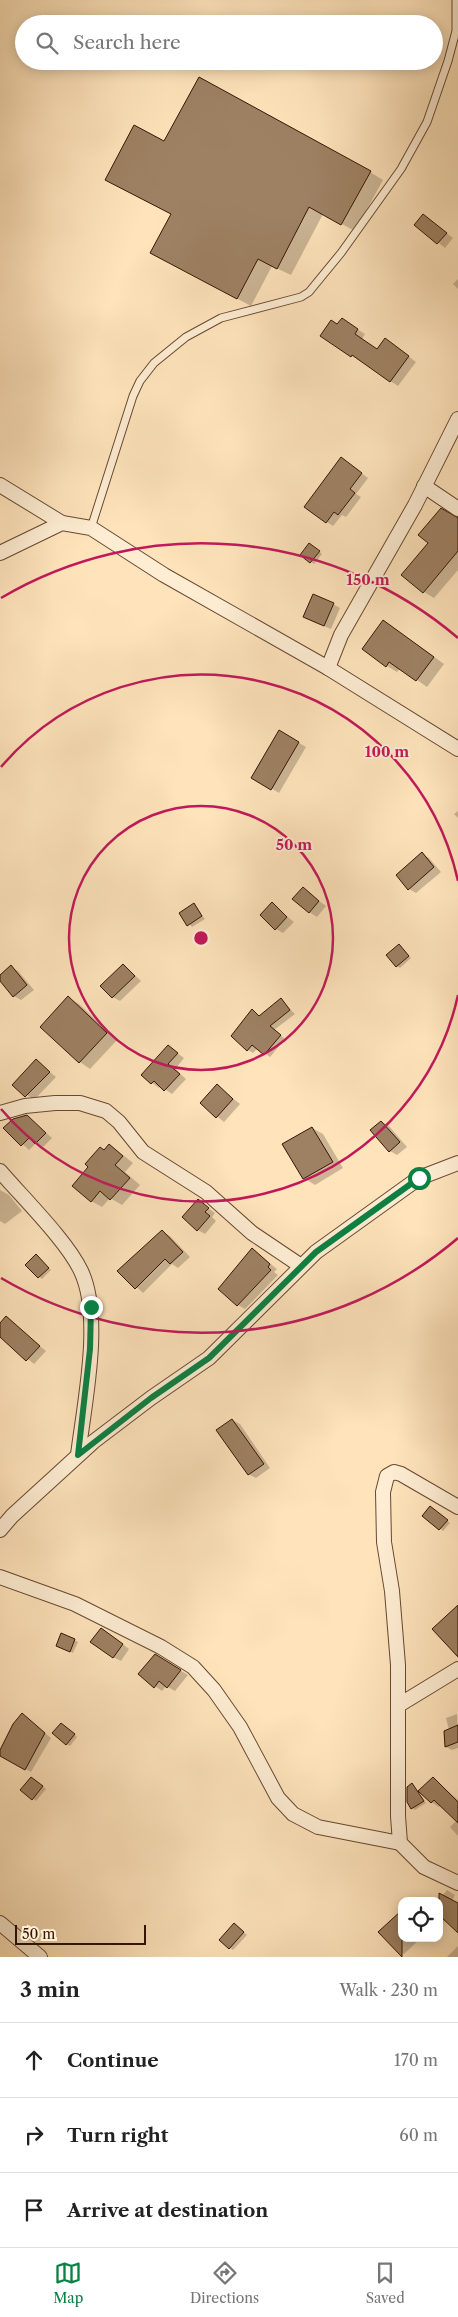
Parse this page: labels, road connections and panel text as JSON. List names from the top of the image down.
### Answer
{
  "scale_bar": "50 m",
  "page": {
    "search": "Search here",
    "scale": "50 m",
    "heading": ["3 min", "Walk · 230 m"],
    "list": [
      ["Continue", "170 m"],
      ["Turn right", "60 m"],
      "Arrive at destination"
    ],
    "nav": ["Map", "Directions", "Saved"]
  },
  "rings": ["150 m", "100 m", "50 m"]
}
